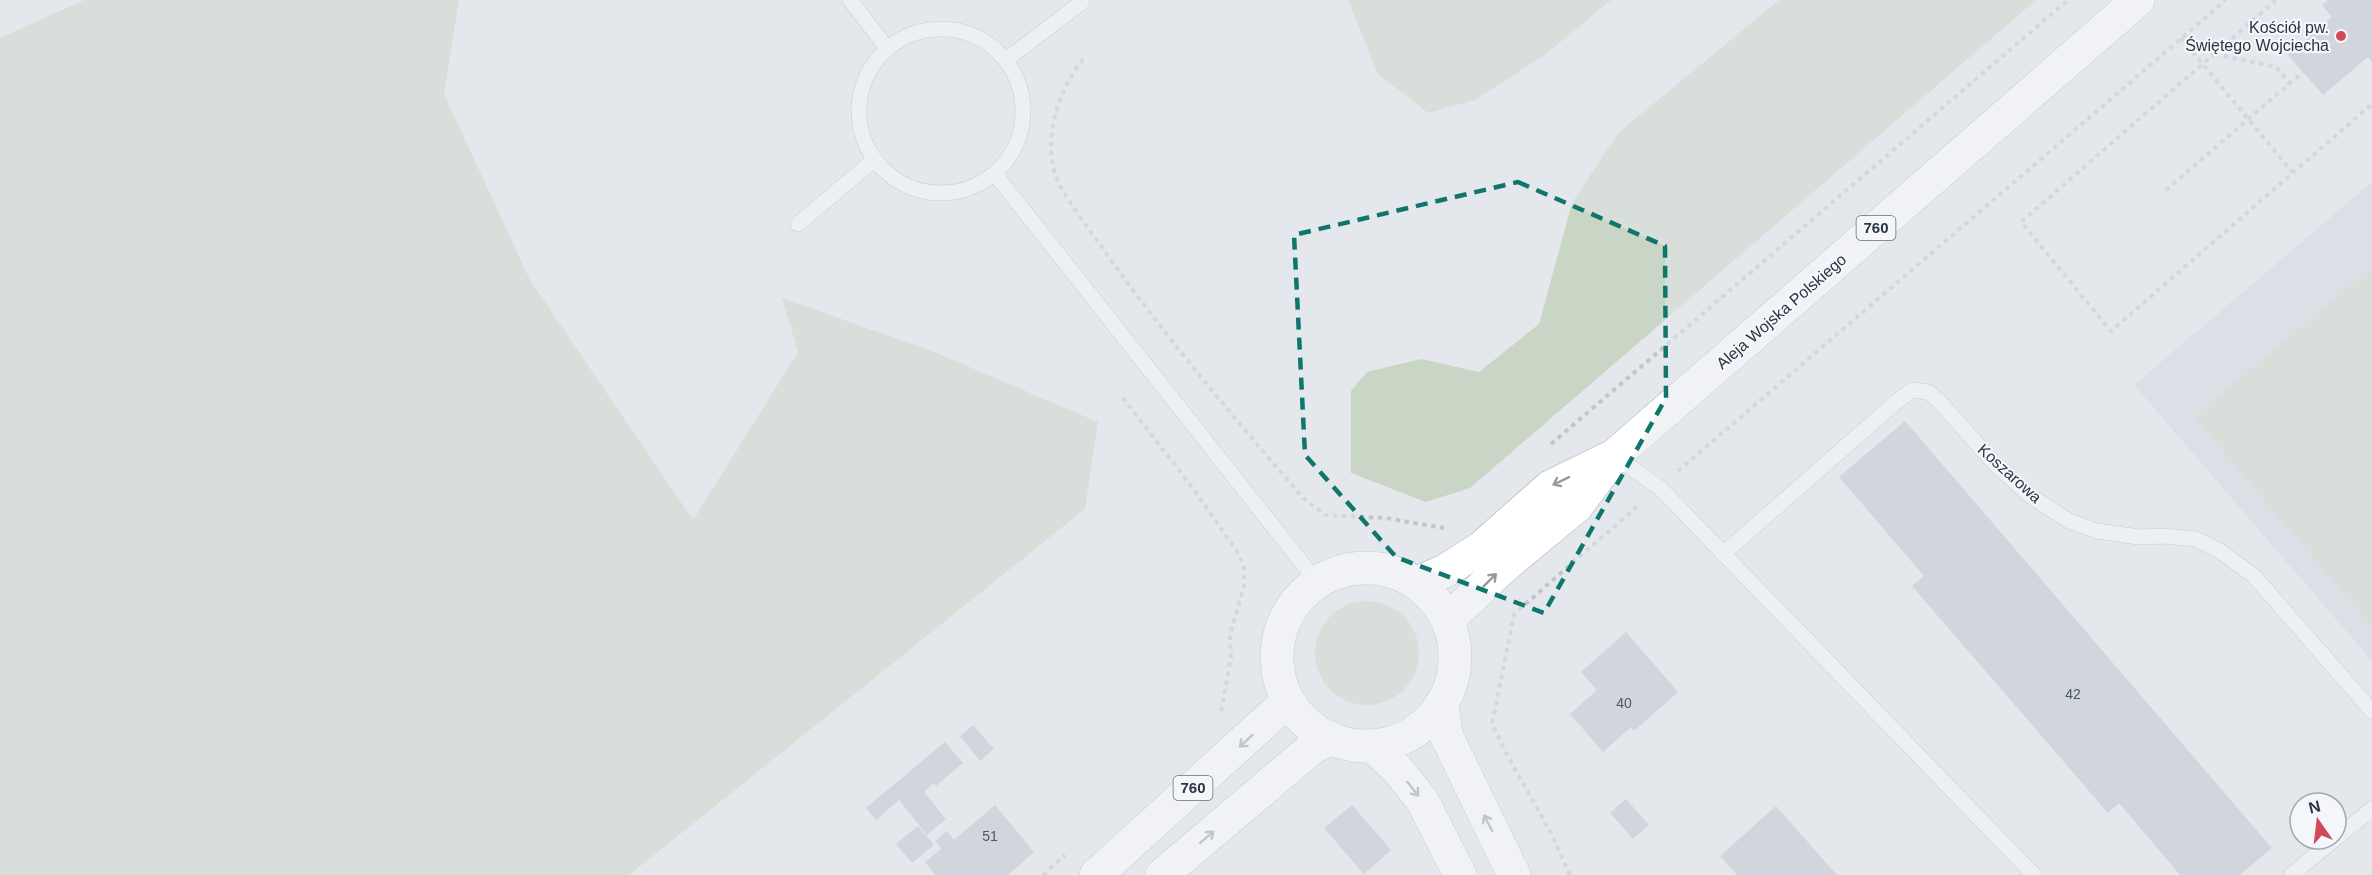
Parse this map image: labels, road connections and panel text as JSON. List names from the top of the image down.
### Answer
{
  "streets": {
    "main road": ["760", "Aleja Wojska Polskiego"],
    "lane": ["Koszarowa"]
  },
  "crossings": [
    ["760", "Aleja Wojska Polskiego"]
  ],
  "places": ["Kościół pw. Świętego Wojciecha"],
  "house_numbers": ["42", "40", "51"],
  "north": "top"
}
